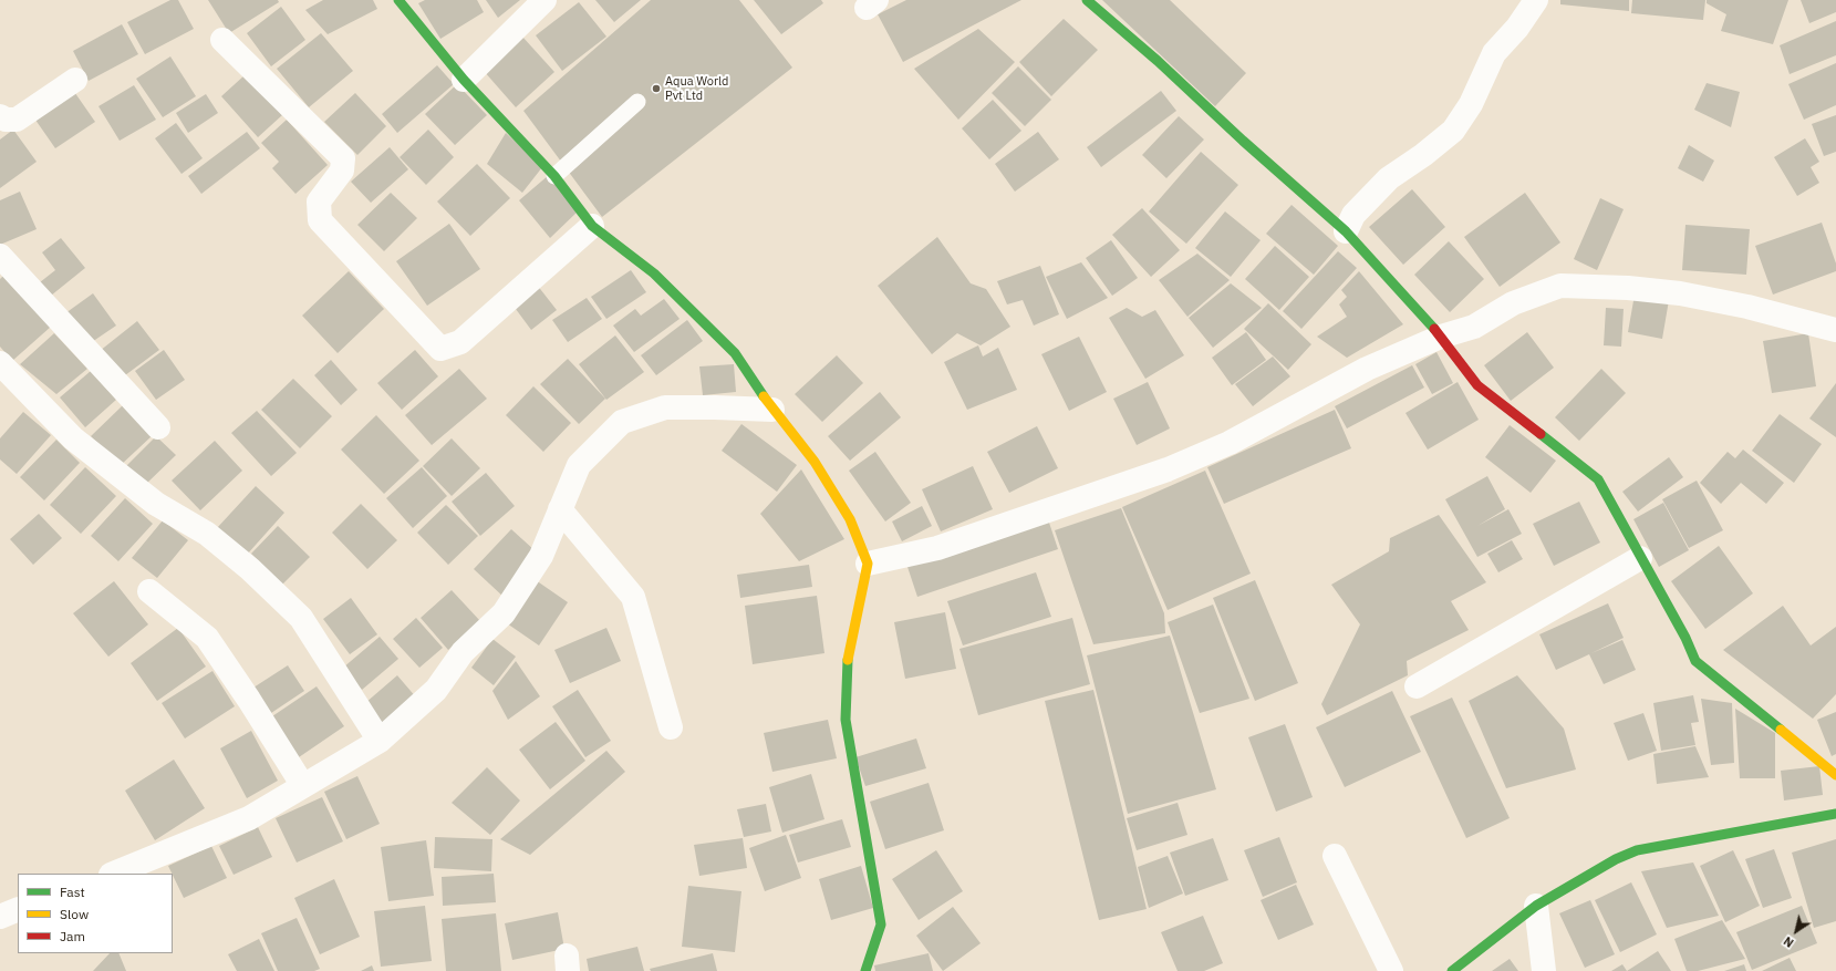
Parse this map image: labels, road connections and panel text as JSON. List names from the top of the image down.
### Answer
{
  "places": ["Aqua World Pvt Ltd"],
  "legend": ["Fast", "Slow", "Jam"],
  "north": "bottom left"
}
